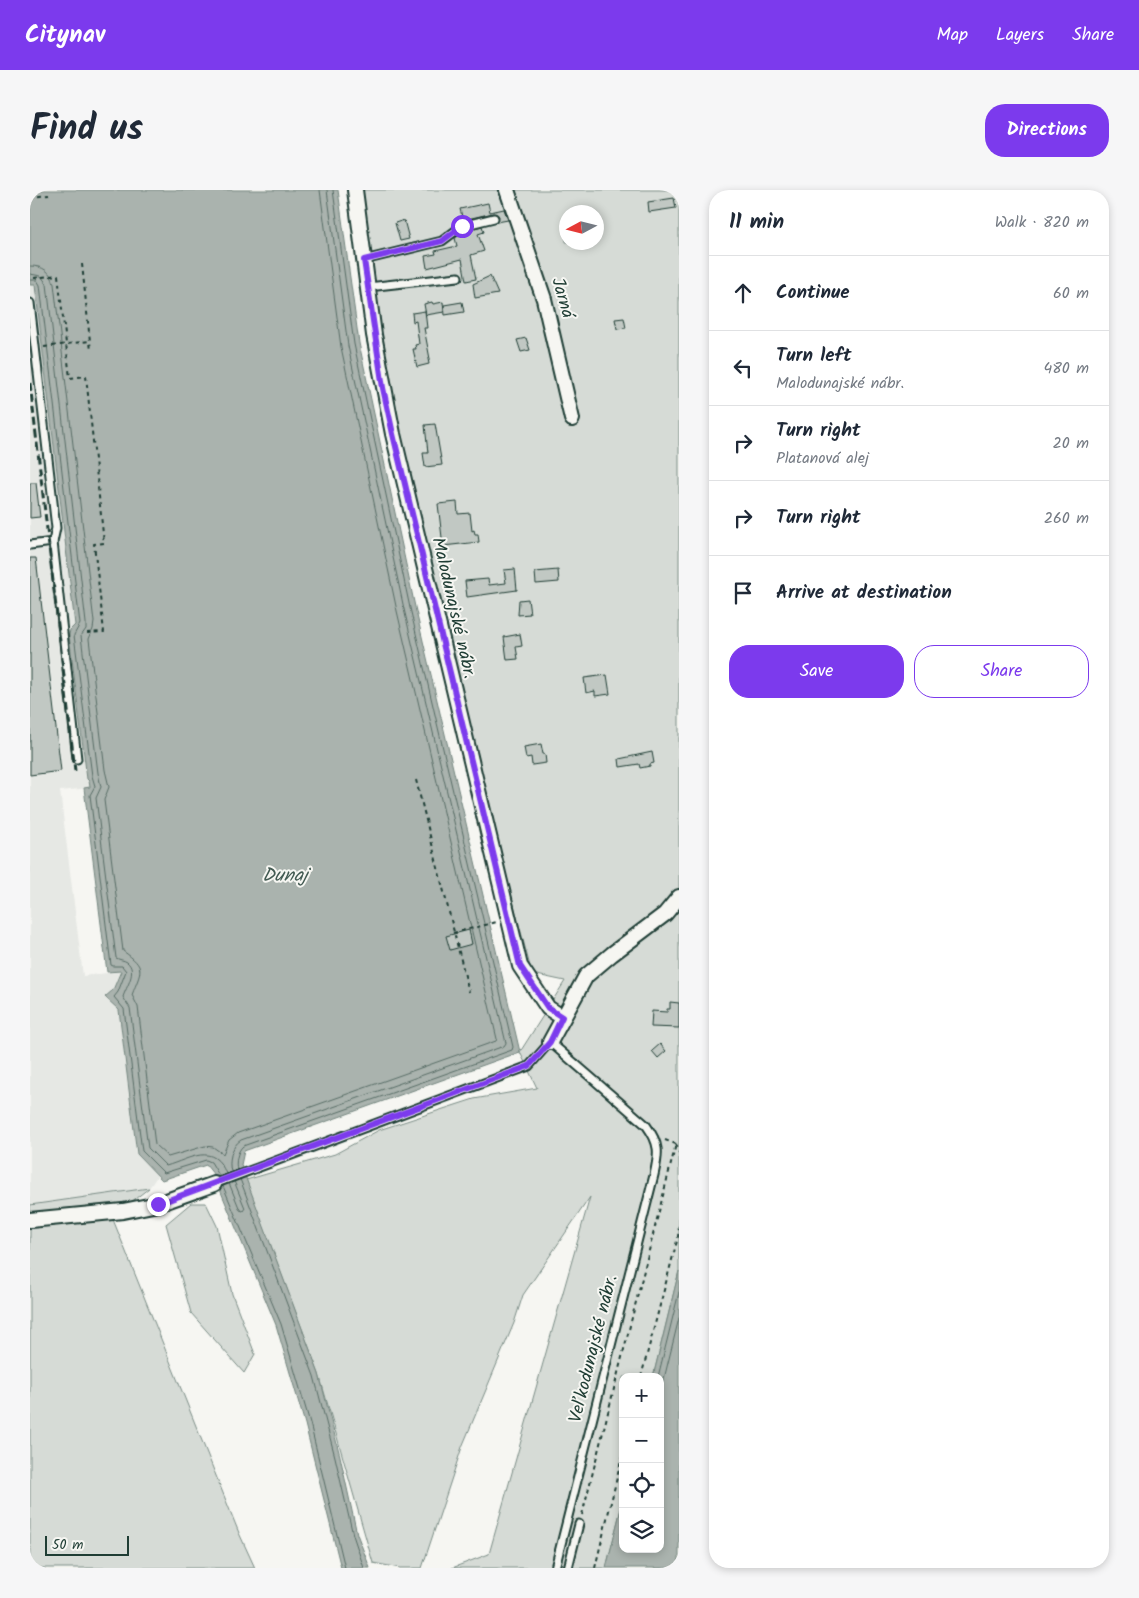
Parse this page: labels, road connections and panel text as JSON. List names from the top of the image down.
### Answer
{
  "streets": {
    "street": ["Jarná", "Malodunajské nábr."],
    "lane": ["Veľkodunajské nábr."]
  },
  "water": ["Dunaj"],
  "scale_bar": "50 m",
  "north": "left",
  "page": {
    "header": "Citynav",
    "nav": ["Map", "Layers", "Share"],
    "title": "Find us",
    "buttons": [
      "Directions",
      ["Save", "Share"]
    ],
    "heading": ["11 min", "Walk · 820 m"],
    "list": [
      ["Continue", "60 m"],
      ["Turn left", "Malodunajské nábr.", "480 m"],
      ["Turn right", "Platanová alej", "20 m"],
      ["Turn right", "260 m"],
      "Arrive at destination"
    ],
    "map_buttons": ["+", "−"],
    "scale": "50 m"
  }
}
